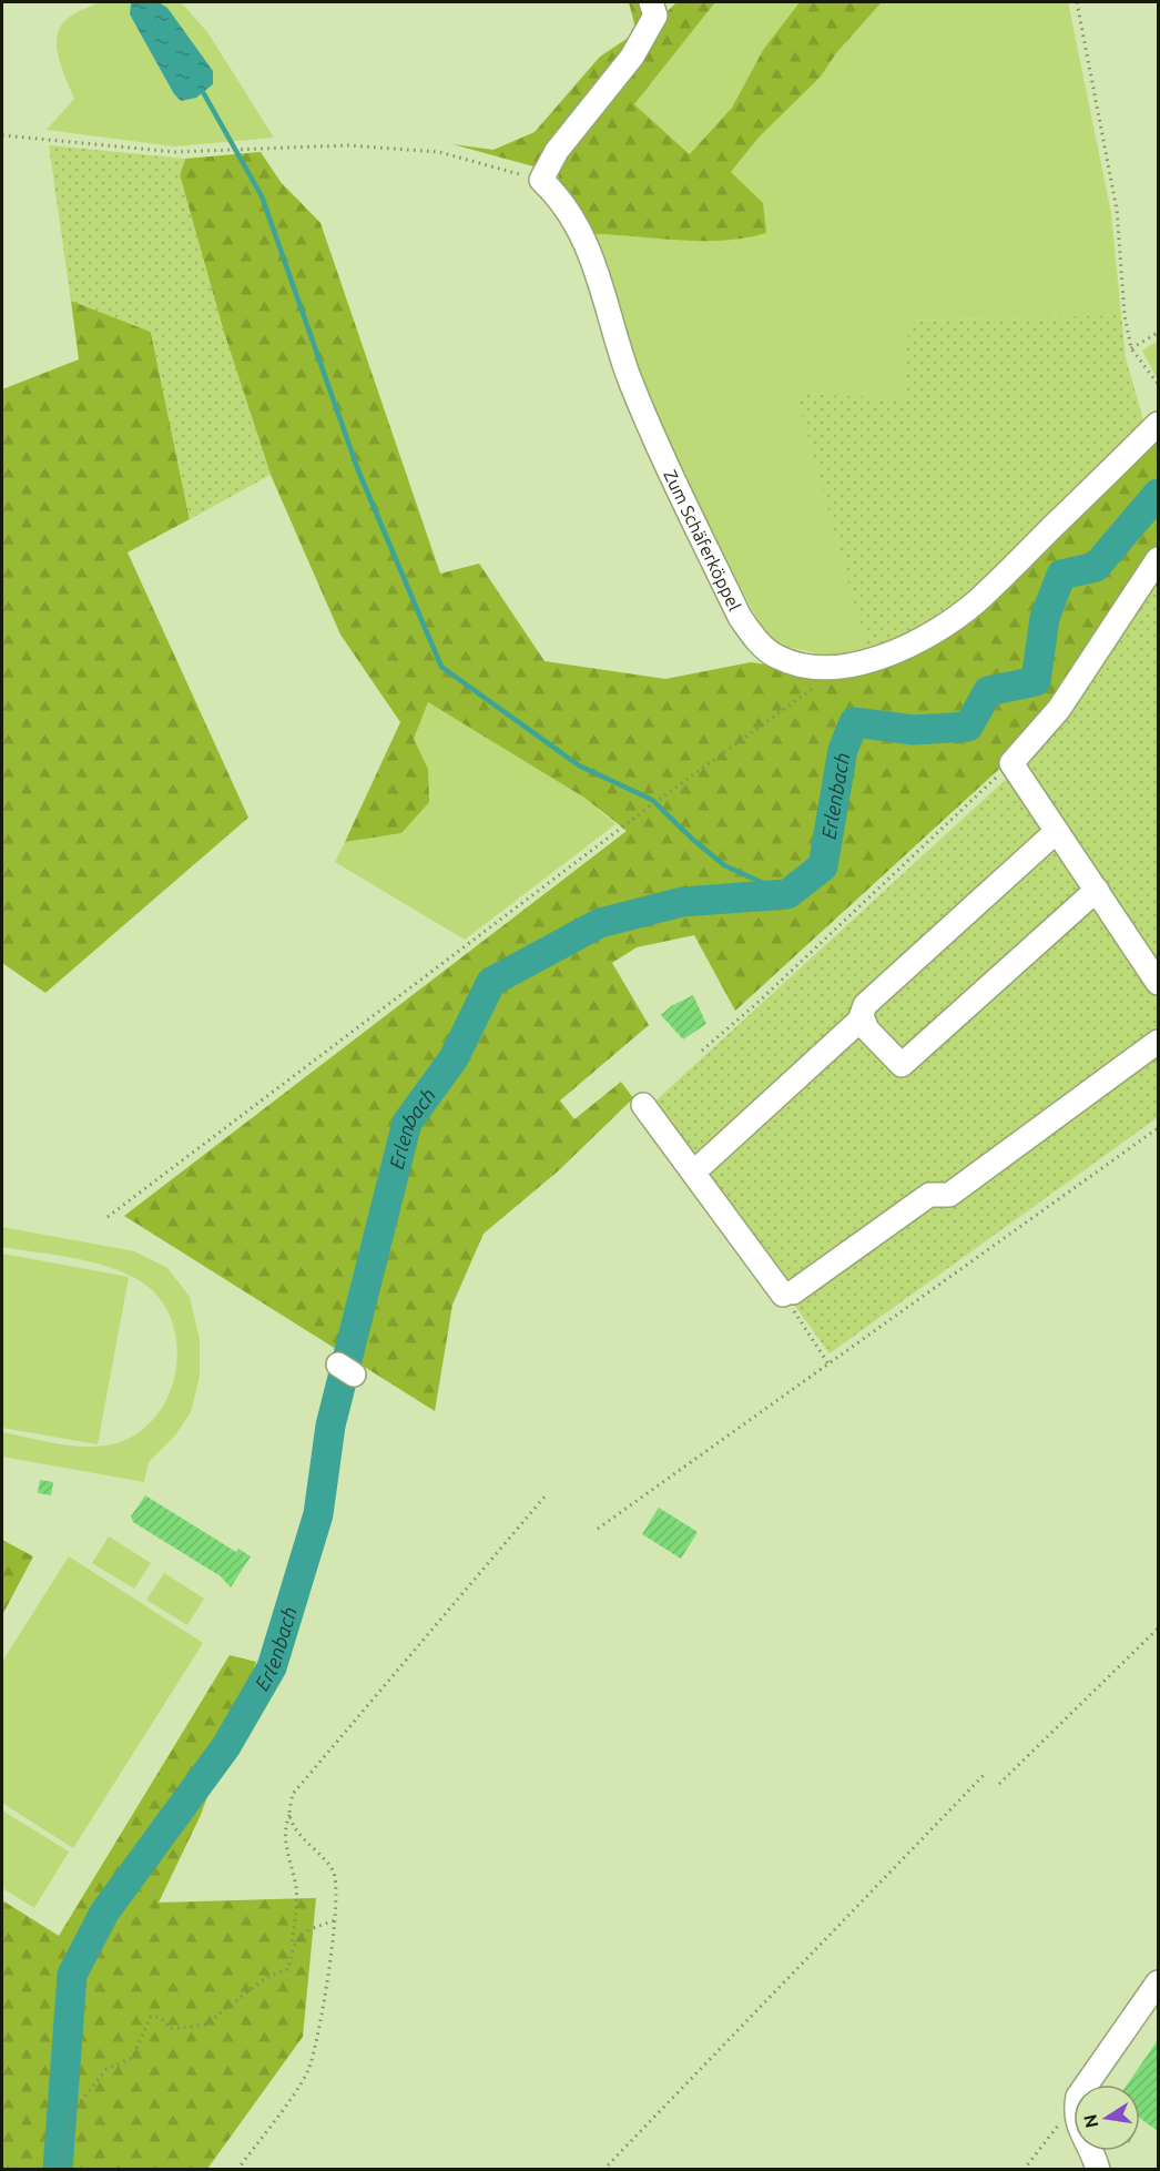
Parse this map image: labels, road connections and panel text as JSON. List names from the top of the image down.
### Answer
{
  "streets": {
    "street": ["Zum Schäferköppel"]
  },
  "water": ["Erlenbach"],
  "north": "left"
}
